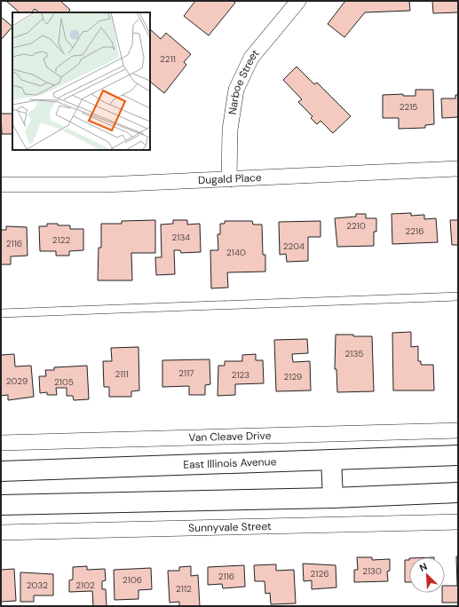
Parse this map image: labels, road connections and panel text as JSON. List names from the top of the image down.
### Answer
{
  "streets": {
    "main road": ["East Illinois Avenue"],
    "street": [
      "Narboe Street",
      "Dugald Place",
      "Van Cleave Drive",
      "Sunnyvale Street"
    ]
  },
  "crossings": [
    ["Narboe Street", "Dugald Place"]
  ],
  "house_numbers": [
    "2211",
    "2215",
    "2210",
    "2216",
    "2134",
    "2122",
    "2116",
    "2204",
    "2140",
    "2135",
    "2117",
    "2111",
    "2123",
    "2129",
    "2029",
    "2105",
    "2130",
    "2126",
    "2116",
    "2106",
    "2032",
    "2102",
    "2112"
  ],
  "north": "top left"
}
